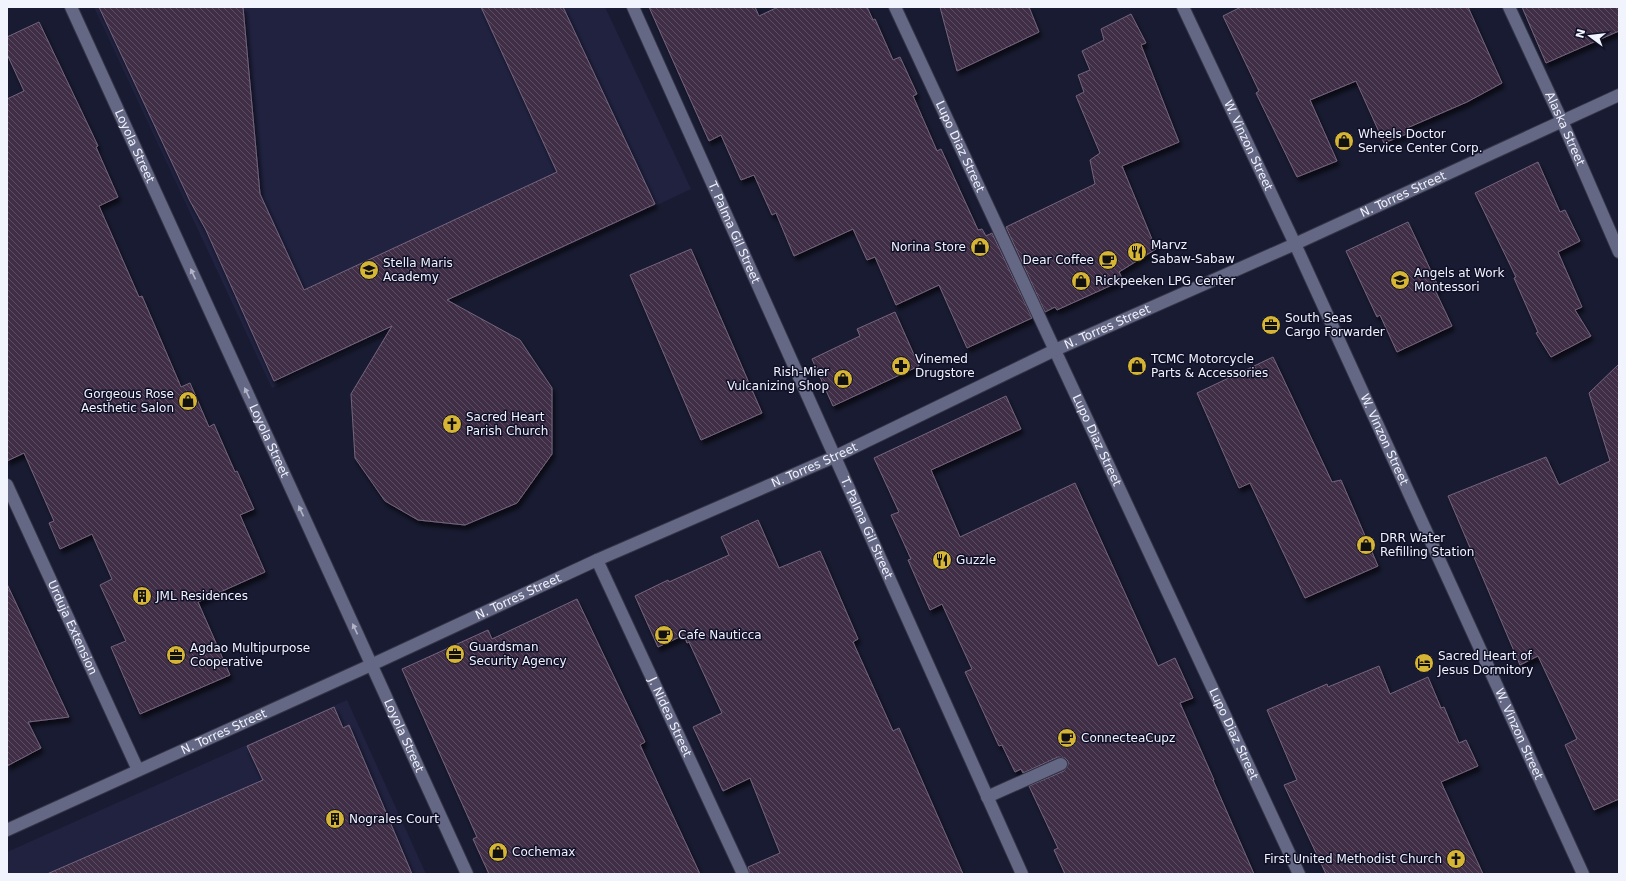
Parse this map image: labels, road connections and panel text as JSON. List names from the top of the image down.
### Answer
{
  "streets": {
    "street": [
      "Alaska Street",
      "Loyola Street",
      "W. Vinzon Street",
      "Lupo Diaz Street",
      "N. Torres Street",
      "T. Palma Gil Street",
      "Urduja Extension",
      "J. Nidea Street"
    ]
  },
  "crossings": [
    ["Alaska Street", "N. Torres Street"],
    ["Loyola Street", "N. Torres Street"],
    ["W. Vinzon Street", "N. Torres Street"],
    ["Lupo Diaz Street", "N. Torres Street"],
    ["N. Torres Street", "T. Palma Gil Street"],
    ["N. Torres Street", "Urduja Extension"],
    ["N. Torres Street", "J. Nidea Street"]
  ],
  "one_way": ["Loyola Street"],
  "places": {
    "shop": [
      "Wheels Doctor Service Center Corp.",
      "Norina Store",
      "Rickpeeken LPG Center",
      "TCMC Motorcycle Parts & Accessories",
      "Rish-Mier Vulcanizing Shop",
      "Gorgeous Rose Aesthetic Salon",
      "DRR Water Refilling Station",
      "Cochemax"
    ],
    "restaurant": ["Marvz Sabaw-Sabaw", "Guzzle"],
    "cafe": ["Dear Coffee", "Cafe Nauticca", "ConnecteaCupz"],
    "school or university": ["Stella Maris Academy", "Angels at Work Montessori"],
    "office": ["South Seas Cargo Forwarder", "Guardsman Security Agency", "Agdao Multipurpose Cooperative"],
    "pharmacy": ["Vinemed Drugstore"],
    "church": ["Sacred Heart Parish Church", "First United Methodist Church"],
    "building": ["JML Residences", "Nograles Court"],
    "hotel": ["Sacred Heart of Jesus Dormitory"]
  },
  "north": "left"
}
